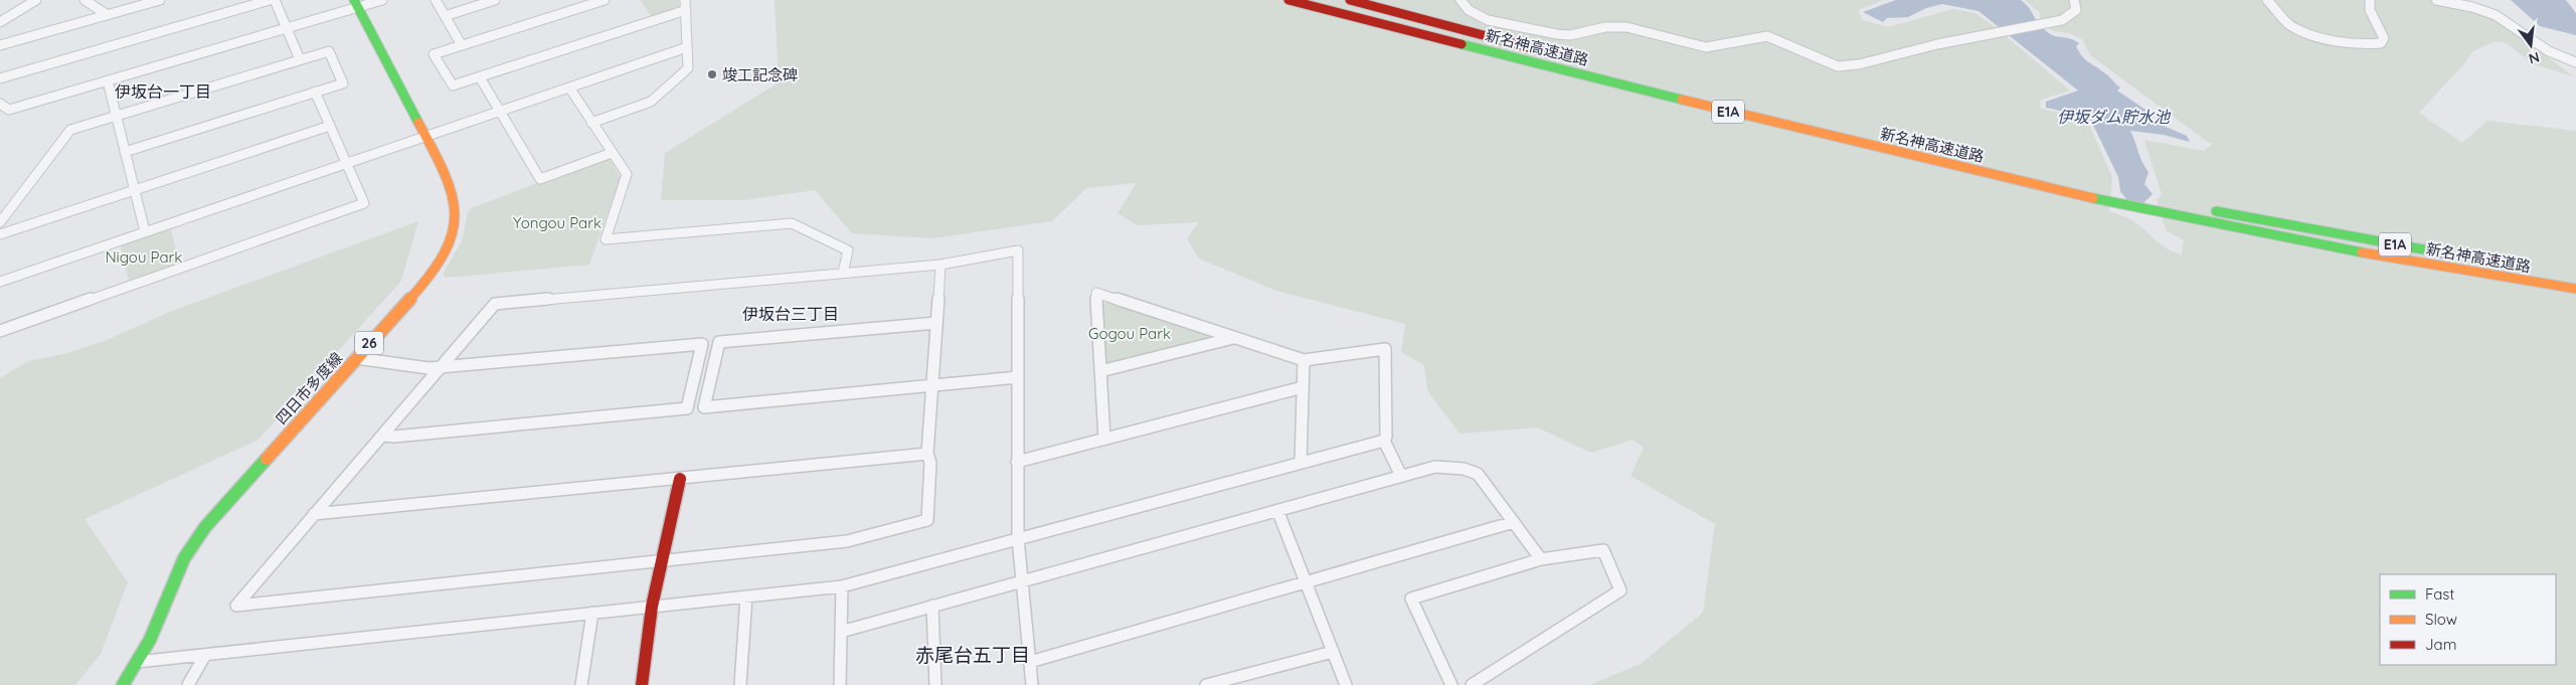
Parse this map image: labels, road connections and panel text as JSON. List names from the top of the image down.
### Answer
{
  "streets": {
    "main road": [
      "新名神高速道路",
      "E1A",
      "26",
      "四日市多度線"
    ]
  },
  "districts": ["伊坂台一丁目", "伊坂台三丁目", "赤尾台五丁目"],
  "water": ["伊坂ダム貯水池"],
  "parks": ["Yongou Park", "Nigou Park", "Gogou Park"],
  "places": ["竣工記念碑"],
  "legend": ["Fast", "Slow", "Jam"],
  "north": "bottom"
}
